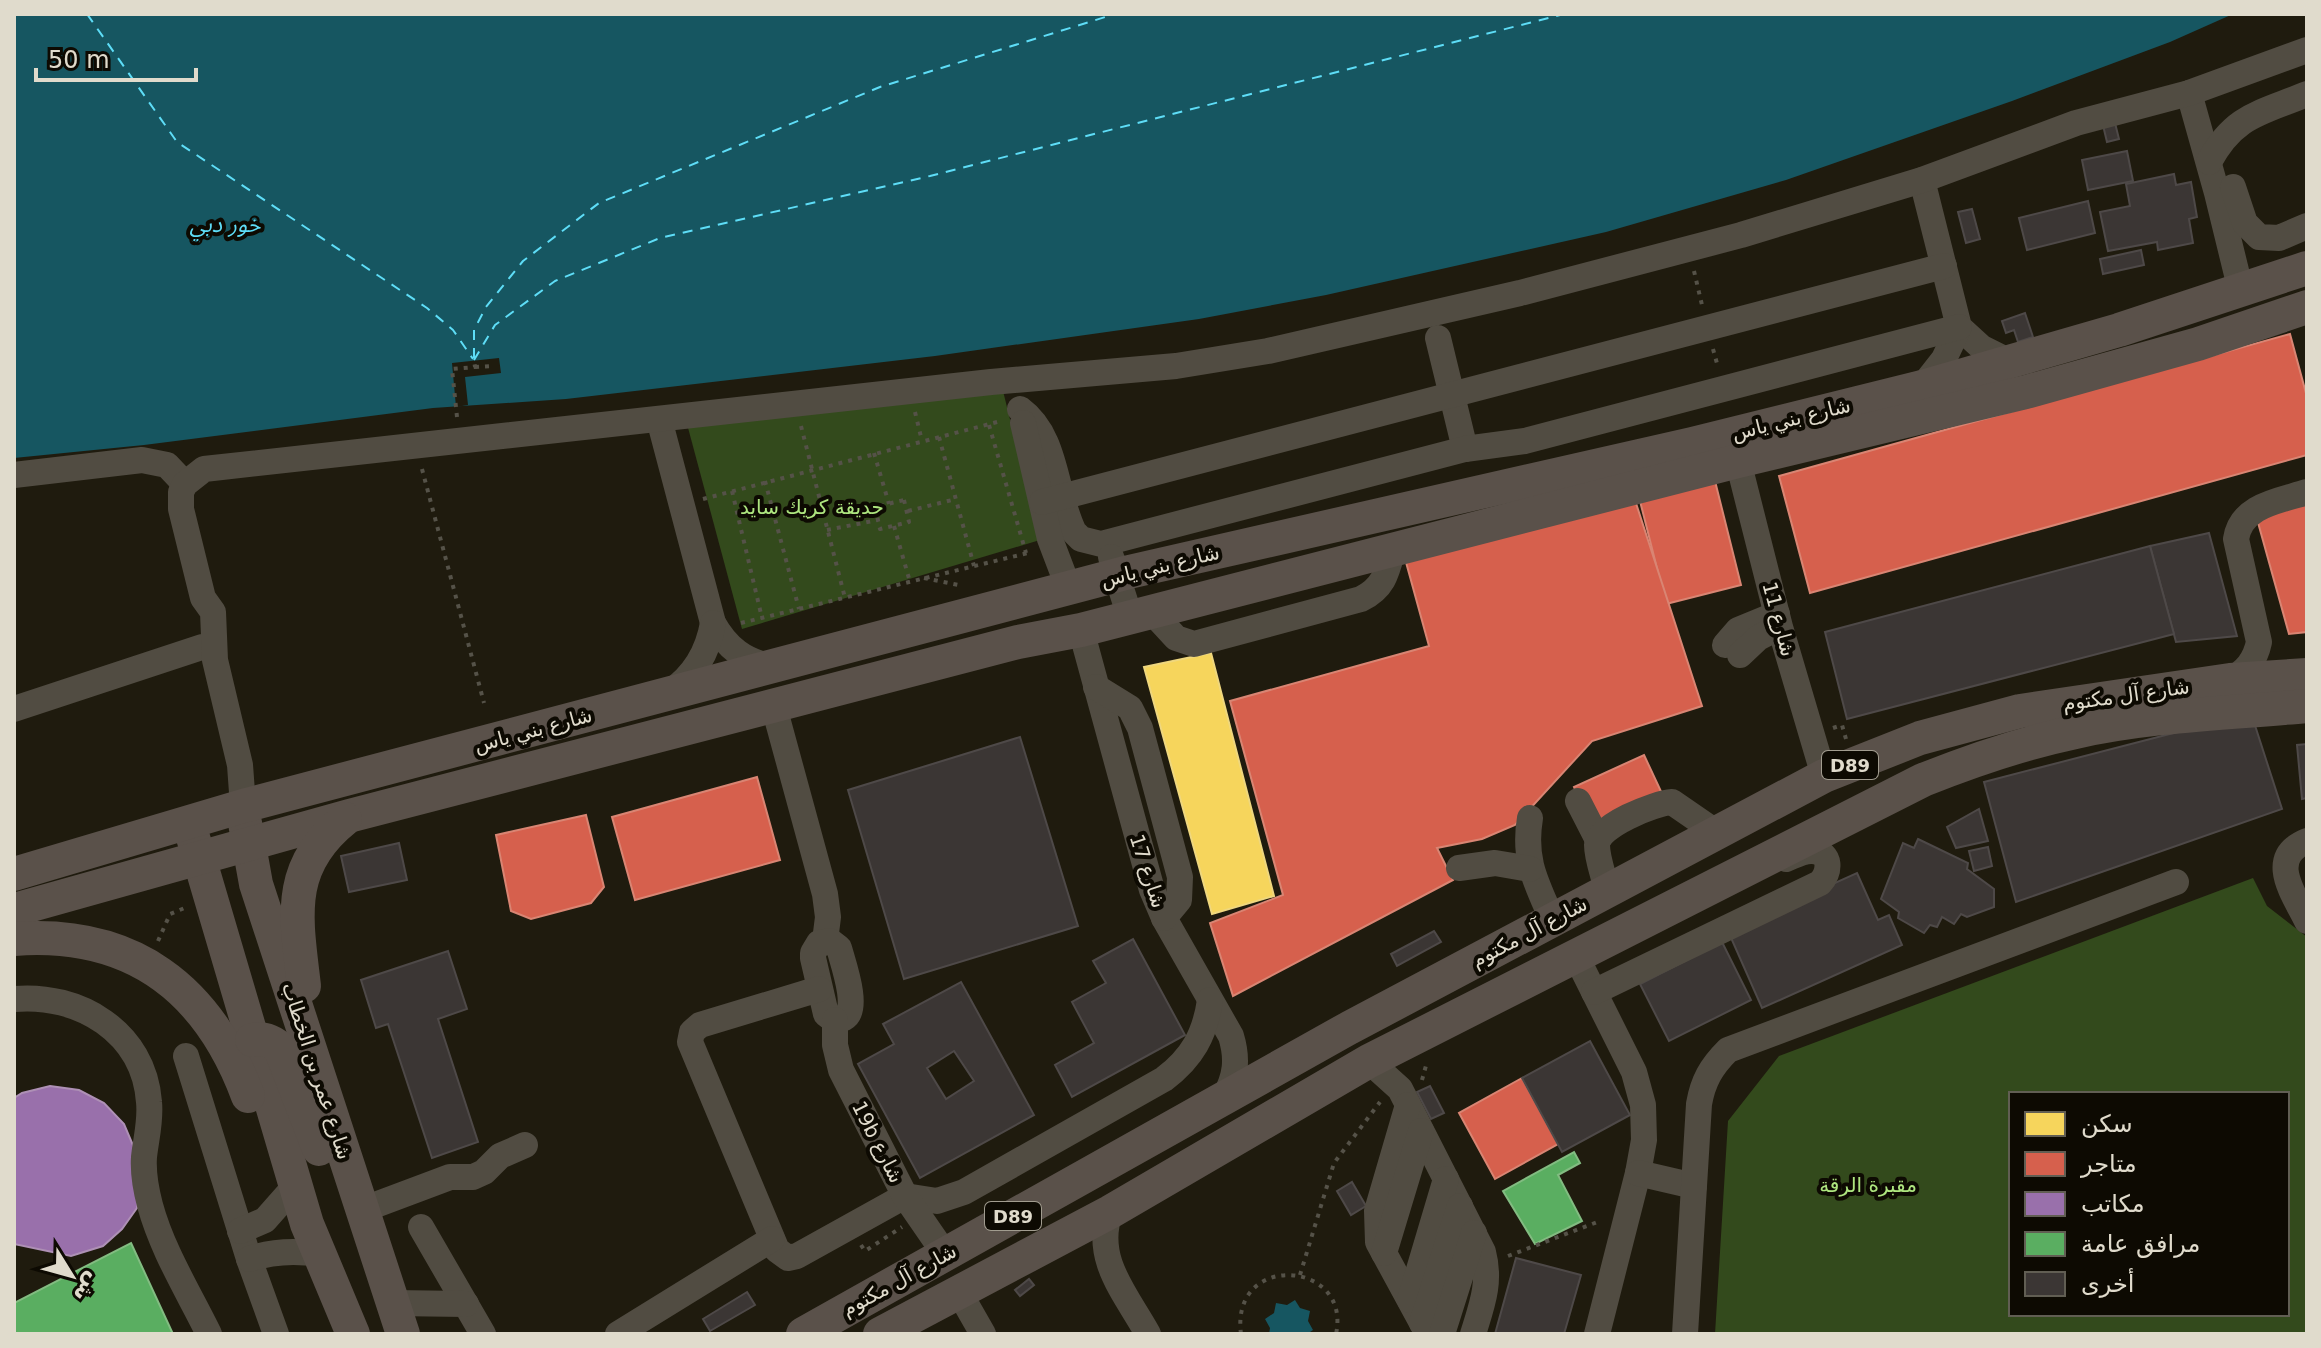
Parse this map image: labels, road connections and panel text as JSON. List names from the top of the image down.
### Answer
{
  "streets": {
    "main road": [
      "شارع بني ياس",
      "شارع آل مكتوم",
      "D89",
      "شارع عمر بن الخطاب"
    ],
    "street": ["شارع 11", "شارع 17", "19b شارع"]
  },
  "crossings": [
    ["شارع بني ياس", "شارع 11"],
    ["شارع بني ياس", "شارع 17"],
    ["شارع بني ياس", "شارع عمر بن الخطاب"],
    ["شارع بني ياس", "19b شارع"],
    ["شارع 11", "شارع آل مكتوم"],
    ["شارع آل مكتوم", "شارع 17"],
    ["شارع آل مكتوم", "19b شارع"]
  ],
  "water": ["خور دبي"],
  "parks": ["حديقة كريك سايد", "مقبرة الرقة"],
  "legend": [
    "سكن",
    "متاجر",
    "مكاتب",
    "مرافق عامة",
    "أخرى"
  ],
  "scale_bar": "50 m",
  "north": "bottom right"
}
